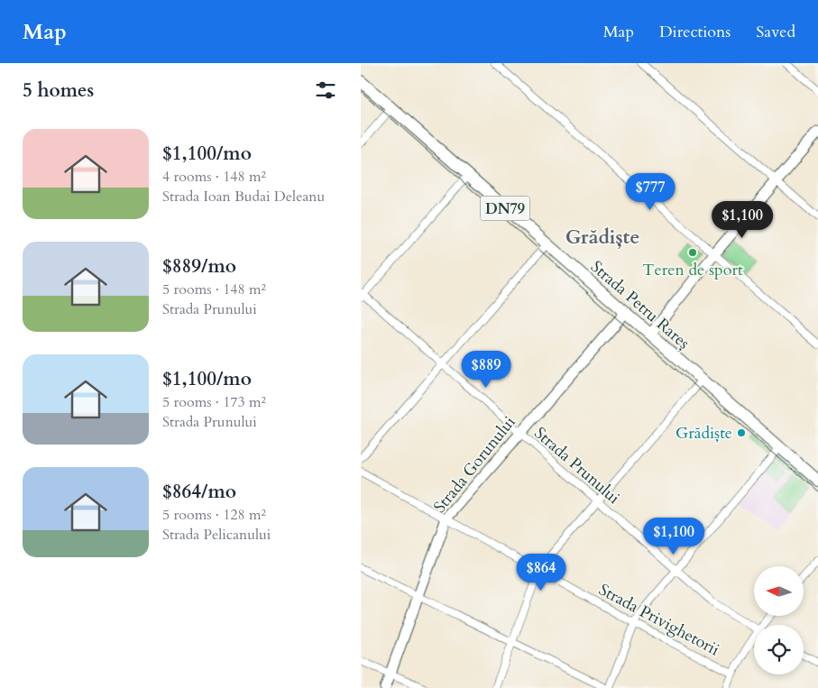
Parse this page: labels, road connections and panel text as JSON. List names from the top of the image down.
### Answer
{
  "streets": {
    "main road": ["DN79", "Strada Petru Rareș"],
    "street": ["Strada Gorunului", "Strada Prunului", "Strada Privighetorii"]
  },
  "crossings": [
    ["Strada Petru Rareș", "Strada Gorunului"],
    ["Strada Gorunului", "Strada Prunului"],
    ["Strada Gorunului", "Strada Privighetorii"]
  ],
  "districts": ["Grădiște"],
  "places": ["Teren de sport", "Grădiște"],
  "north": "left",
  "page": {
    "header": "Map",
    "nav": ["Map", "Directions", "Saved"],
    "heading": "5 homes",
    "list": [
      {
        "name": "$1,100/mo",
        "note": "4 rooms · 148 m² · Strada Ioan Budai Deleanu"
      },
      {
        "name": "$889/mo",
        "note": "5 rooms · 148 m² · Strada Prunului"
      },
      {
        "name": "$1,100/mo",
        "note": "5 rooms · 173 m² · Strada Prunului"
      },
      {
        "name": "$864/mo",
        "note": "5 rooms · 128 m² · Strada Pelicanului"
      }
    ],
    "price": [
      "$777",
      "$1,100",
      "$889",
      "$1,100",
      "$864"
    ]
  }
}
